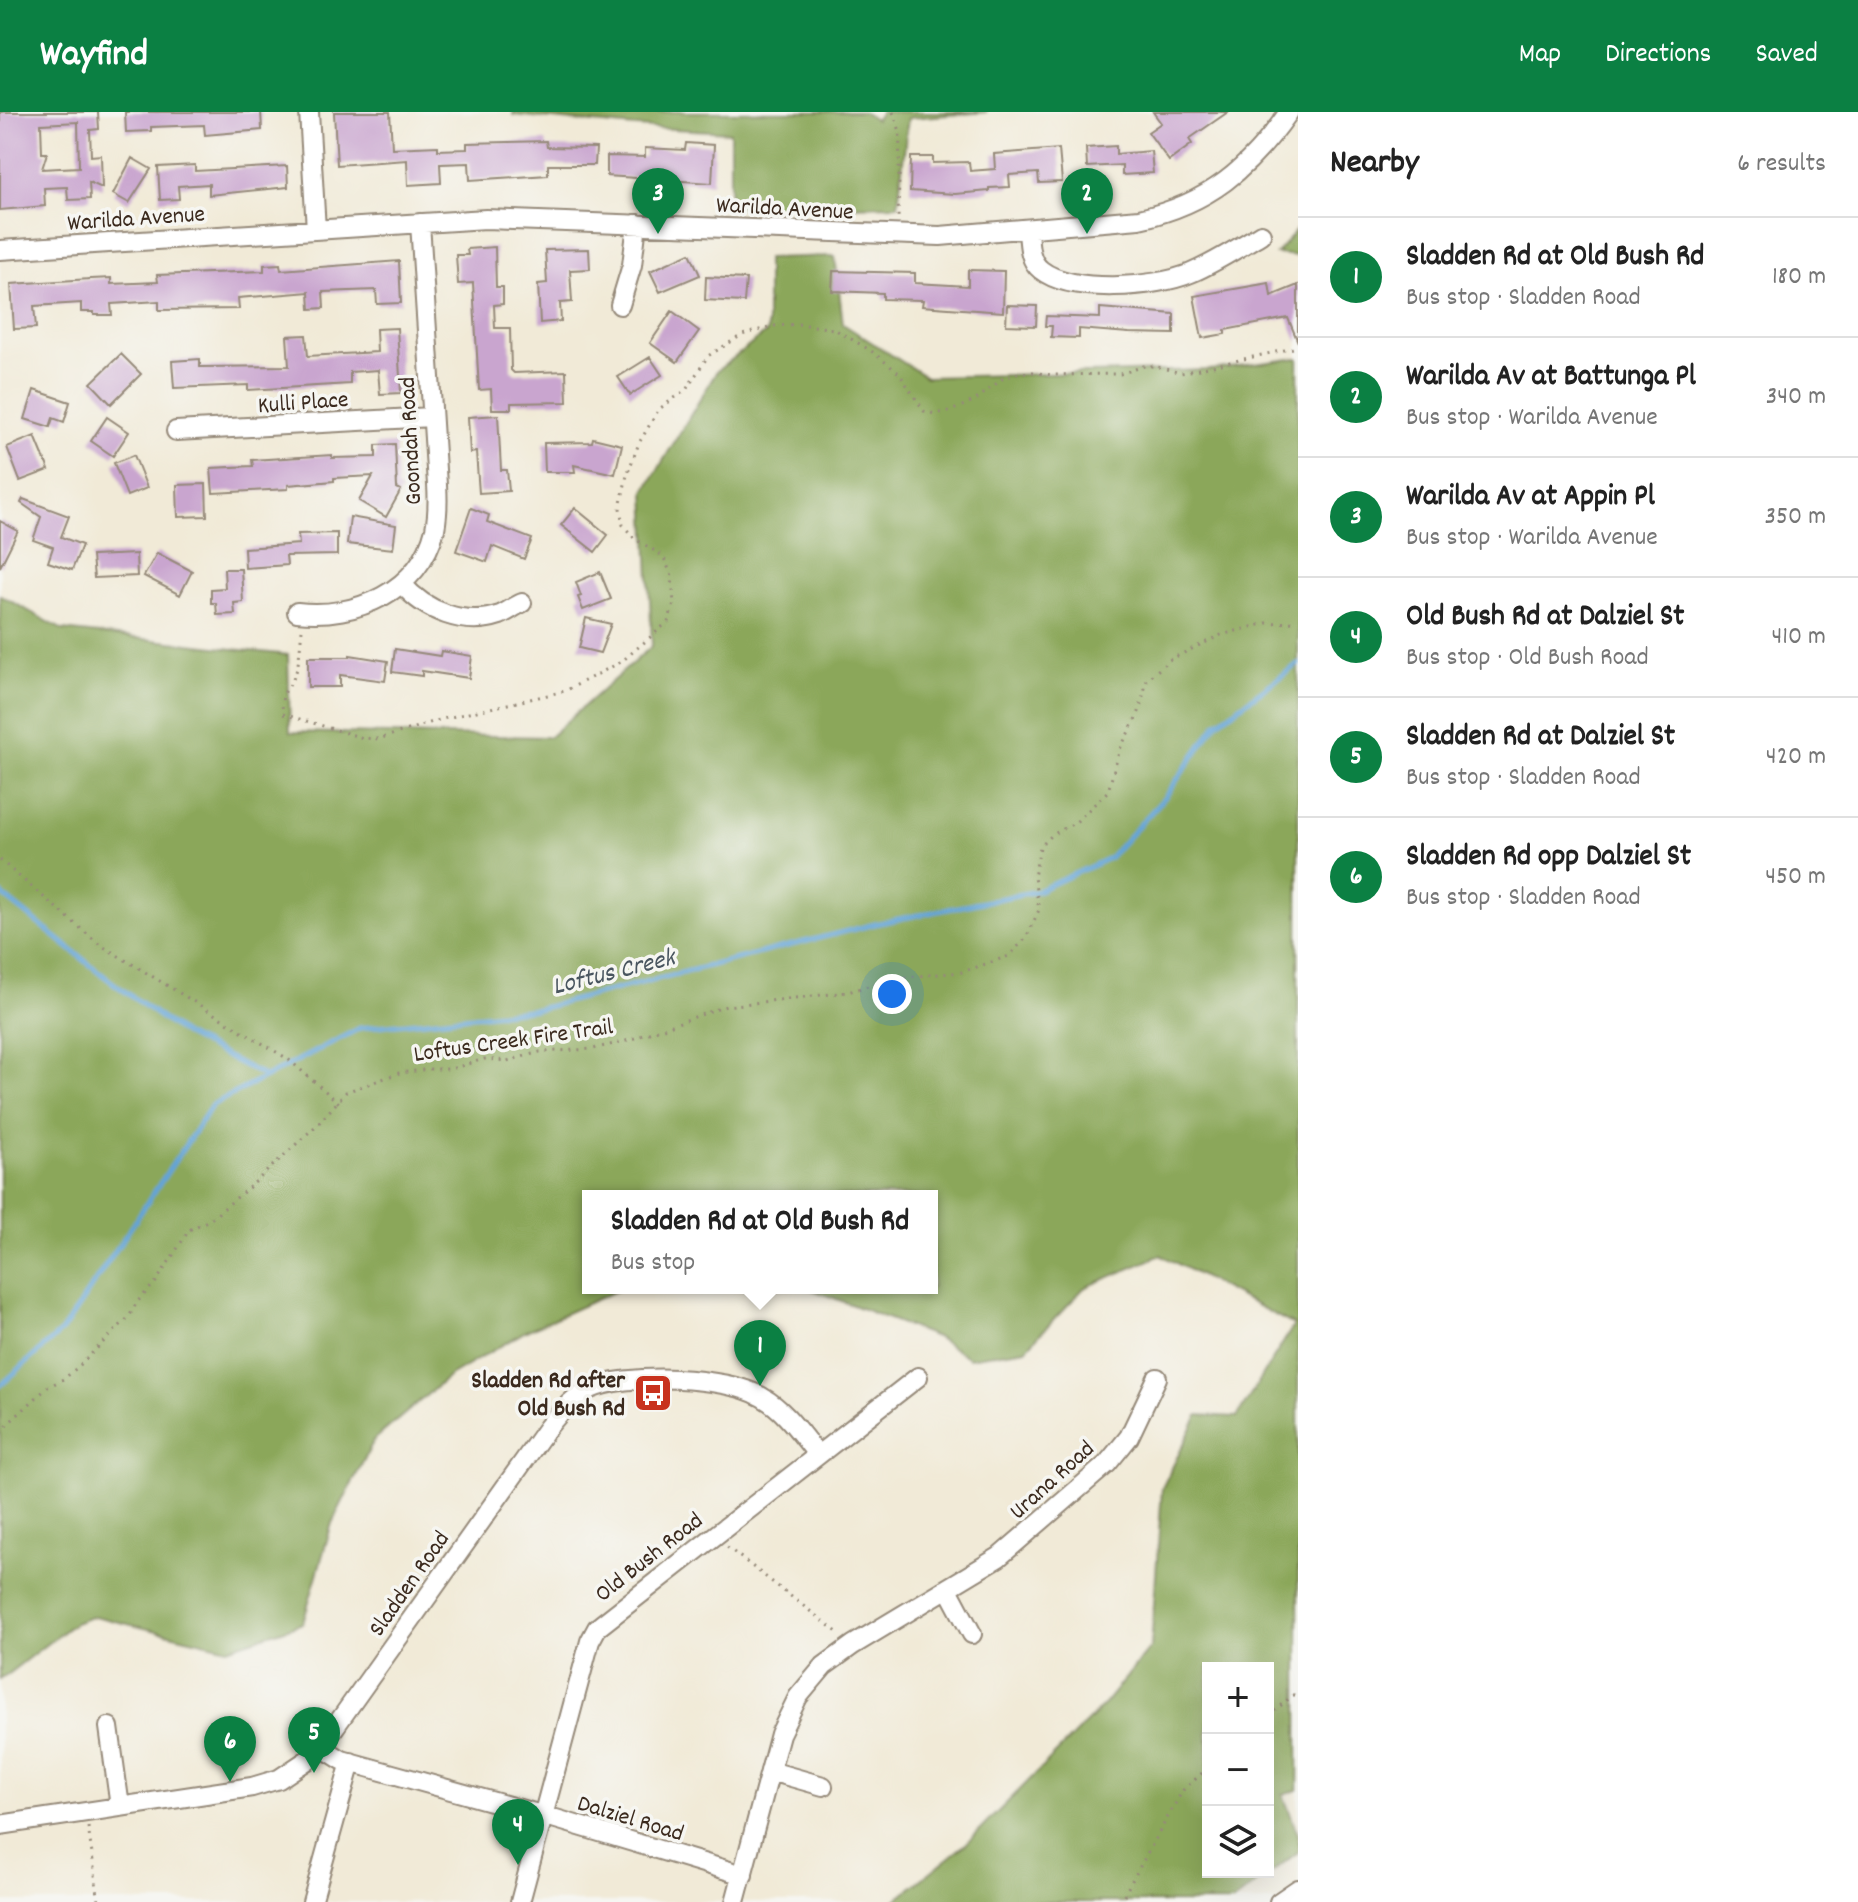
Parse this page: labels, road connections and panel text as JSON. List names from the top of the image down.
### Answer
{
  "streets": {
    "street": [
      "Warilda Avenue",
      "Kulli Place",
      "Goondah Road",
      "Urana Road",
      "Old Bush Road",
      "Sladden Road",
      "Dalziel Road"
    ],
    "path": ["Loftus Creek Fire Trail"]
  },
  "crossings": [
    ["Warilda Avenue", "Goondah Road"],
    ["Kulli Place", "Goondah Road"],
    ["Urana Road", "Dalziel Road"],
    ["Old Bush Road", "Sladden Road"],
    ["Old Bush Road", "Dalziel Road"],
    ["Sladden Road", "Dalziel Road"]
  ],
  "water": ["Loftus Creek"],
  "places": {
    "bus stop": ["Sladden Rd after Old Bush Rd"]
  },
  "page": {
    "header": "Wayfind",
    "nav": ["Map", "Directions", "Saved"],
    "heading": ["Nearby", "6 results"],
    "pins": [
      "2",
      "3",
      "1",
      "5",
      "6",
      "4"
    ],
    "list": [
      {
        "mark": "1",
        "name": "Sladden Rd at Old Bush Rd",
        "note": "Bus stop · Sladden Road",
        "value": "180 m"
      },
      {
        "mark": "2",
        "name": "Warilda Av at Battunga Pl",
        "note": "Bus stop · Warilda Avenue",
        "value": "340 m"
      },
      {
        "mark": "3",
        "name": "Warilda Av at Appin Pl",
        "note": "Bus stop · Warilda Avenue",
        "value": "350 m"
      },
      {
        "mark": "4",
        "name": "Old Bush Rd at Dalziel St",
        "note": "Bus stop · Old Bush Road",
        "value": "410 m"
      },
      {
        "mark": "5",
        "name": "Sladden Rd at Dalziel St",
        "note": "Bus stop · Sladden Road",
        "value": "420 m"
      },
      {
        "mark": "6",
        "name": "Sladden Rd opp Dalziel St",
        "note": "Bus stop · Sladden Road",
        "value": "450 m"
      }
    ],
    "popup": ["Sladden Rd at Old Bush Rd", "Bus stop"],
    "map_buttons": ["+", "−"]
  }
}
